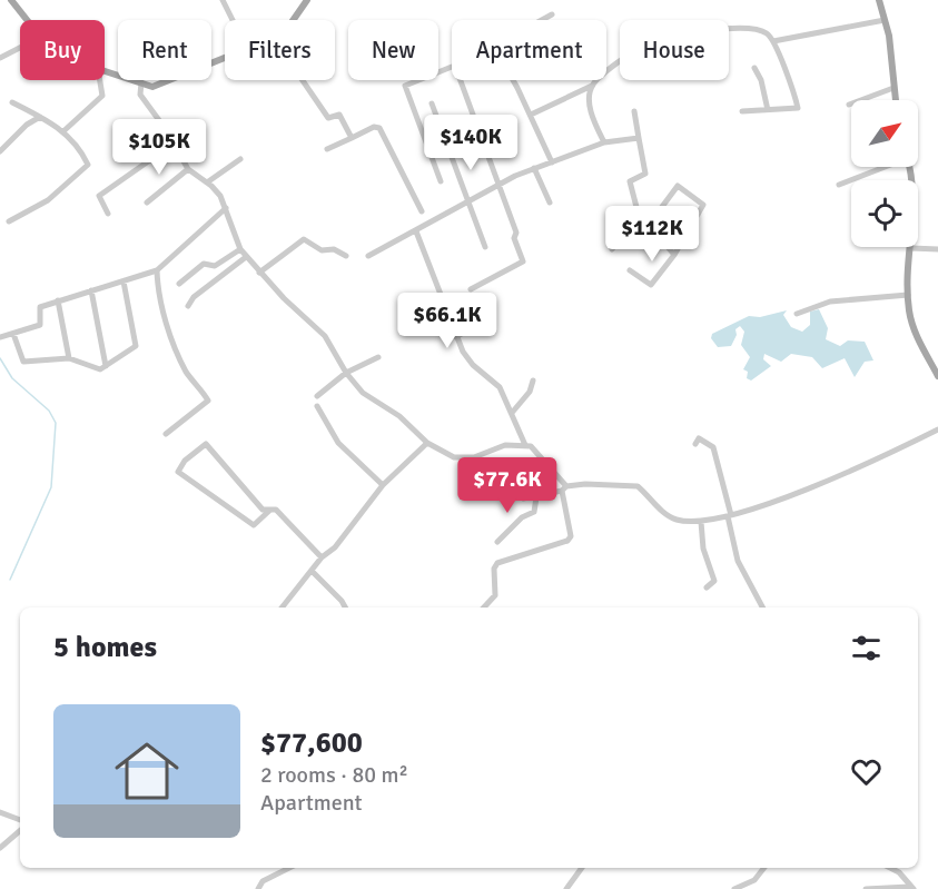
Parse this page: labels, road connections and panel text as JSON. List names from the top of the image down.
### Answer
{
  "north": "top right",
  "page": {
    "chip": [
      "Buy",
      "Rent",
      "Filters",
      "New",
      "Apartment",
      "House"
    ],
    "price": [
      "$140K",
      "$105K",
      "$112K",
      "$66.1K",
      "$77.6K"
    ],
    "heading": "5 homes",
    "list": [
      {
        "name": "$77,600",
        "note": "2 rooms · 80 m² · Apartment"
      }
    ]
  }
}
